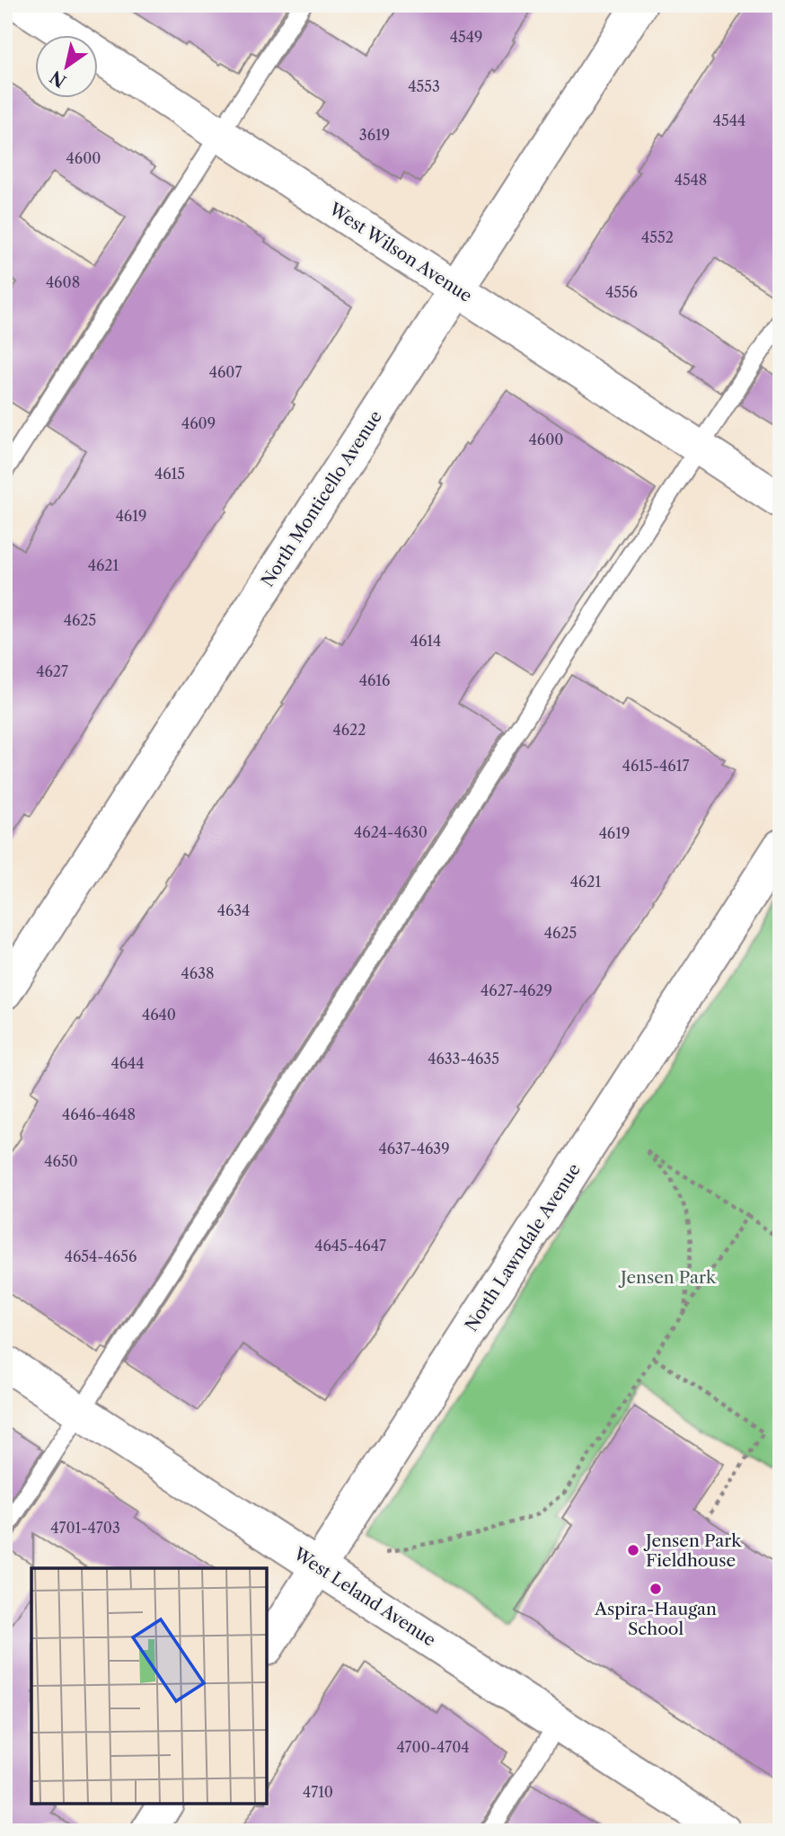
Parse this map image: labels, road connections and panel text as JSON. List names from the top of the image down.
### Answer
{
  "streets": {
    "street": [
      "West Wilson Avenue",
      "North Monticello Avenue",
      "North Lawndale Avenue",
      "West Leland Avenue"
    ]
  },
  "crossings": [
    ["West Wilson Avenue", "North Monticello Avenue"],
    ["North Lawndale Avenue", "West Leland Avenue"]
  ],
  "parks": ["Jensen Park"],
  "places": ["Jensen Park Fieldhouse", "Aspira-Haugan School"],
  "house_numbers": [
    "4549",
    "4553",
    "4544",
    "3619",
    "4600",
    "4548",
    "4552",
    "4608",
    "4556",
    "4607",
    "4609",
    "4600",
    "4615",
    "4619",
    "4621",
    "4625",
    "4614",
    "4627",
    "4616",
    "4622",
    "4615-4617",
    "4624-4630",
    "4619",
    "4621",
    "4634",
    "4625",
    "4638",
    "4627-4629",
    "4640",
    "4633-4635",
    "4644",
    "4646-4648",
    "4637-4639",
    "4650",
    "4645-4647",
    "4654-4656",
    "4701-4703",
    "4700-4704",
    "4710"
  ],
  "north": "bottom left"
}
